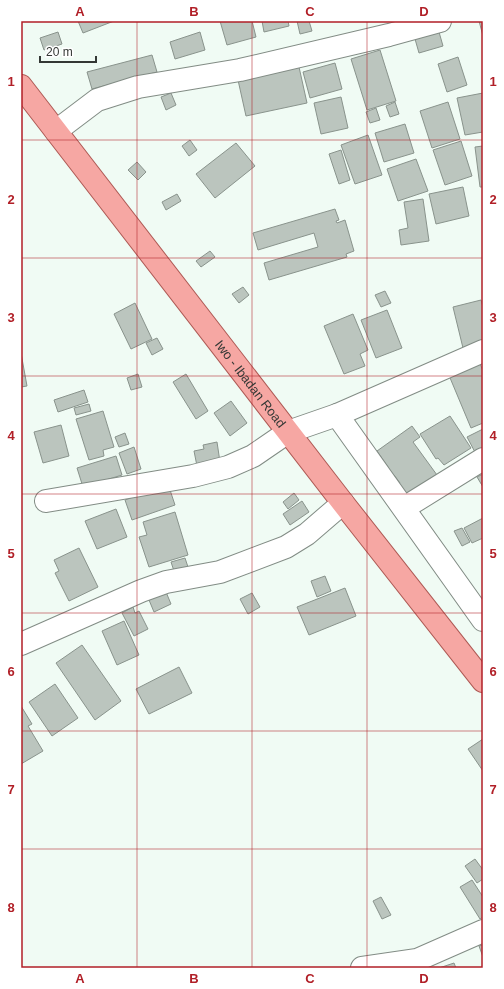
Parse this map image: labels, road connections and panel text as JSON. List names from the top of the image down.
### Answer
{
  "streets": {
    "main road": ["Iwo - Ibadan Road"]
  },
  "scale_bar": "20 m",
  "grid": {
    "columns": [
      "A",
      "B",
      "C",
      "D"
    ],
    "rows": [
      "1",
      "2",
      "3",
      "4",
      "5",
      "6",
      "7",
      "8"
    ]
  }
}
